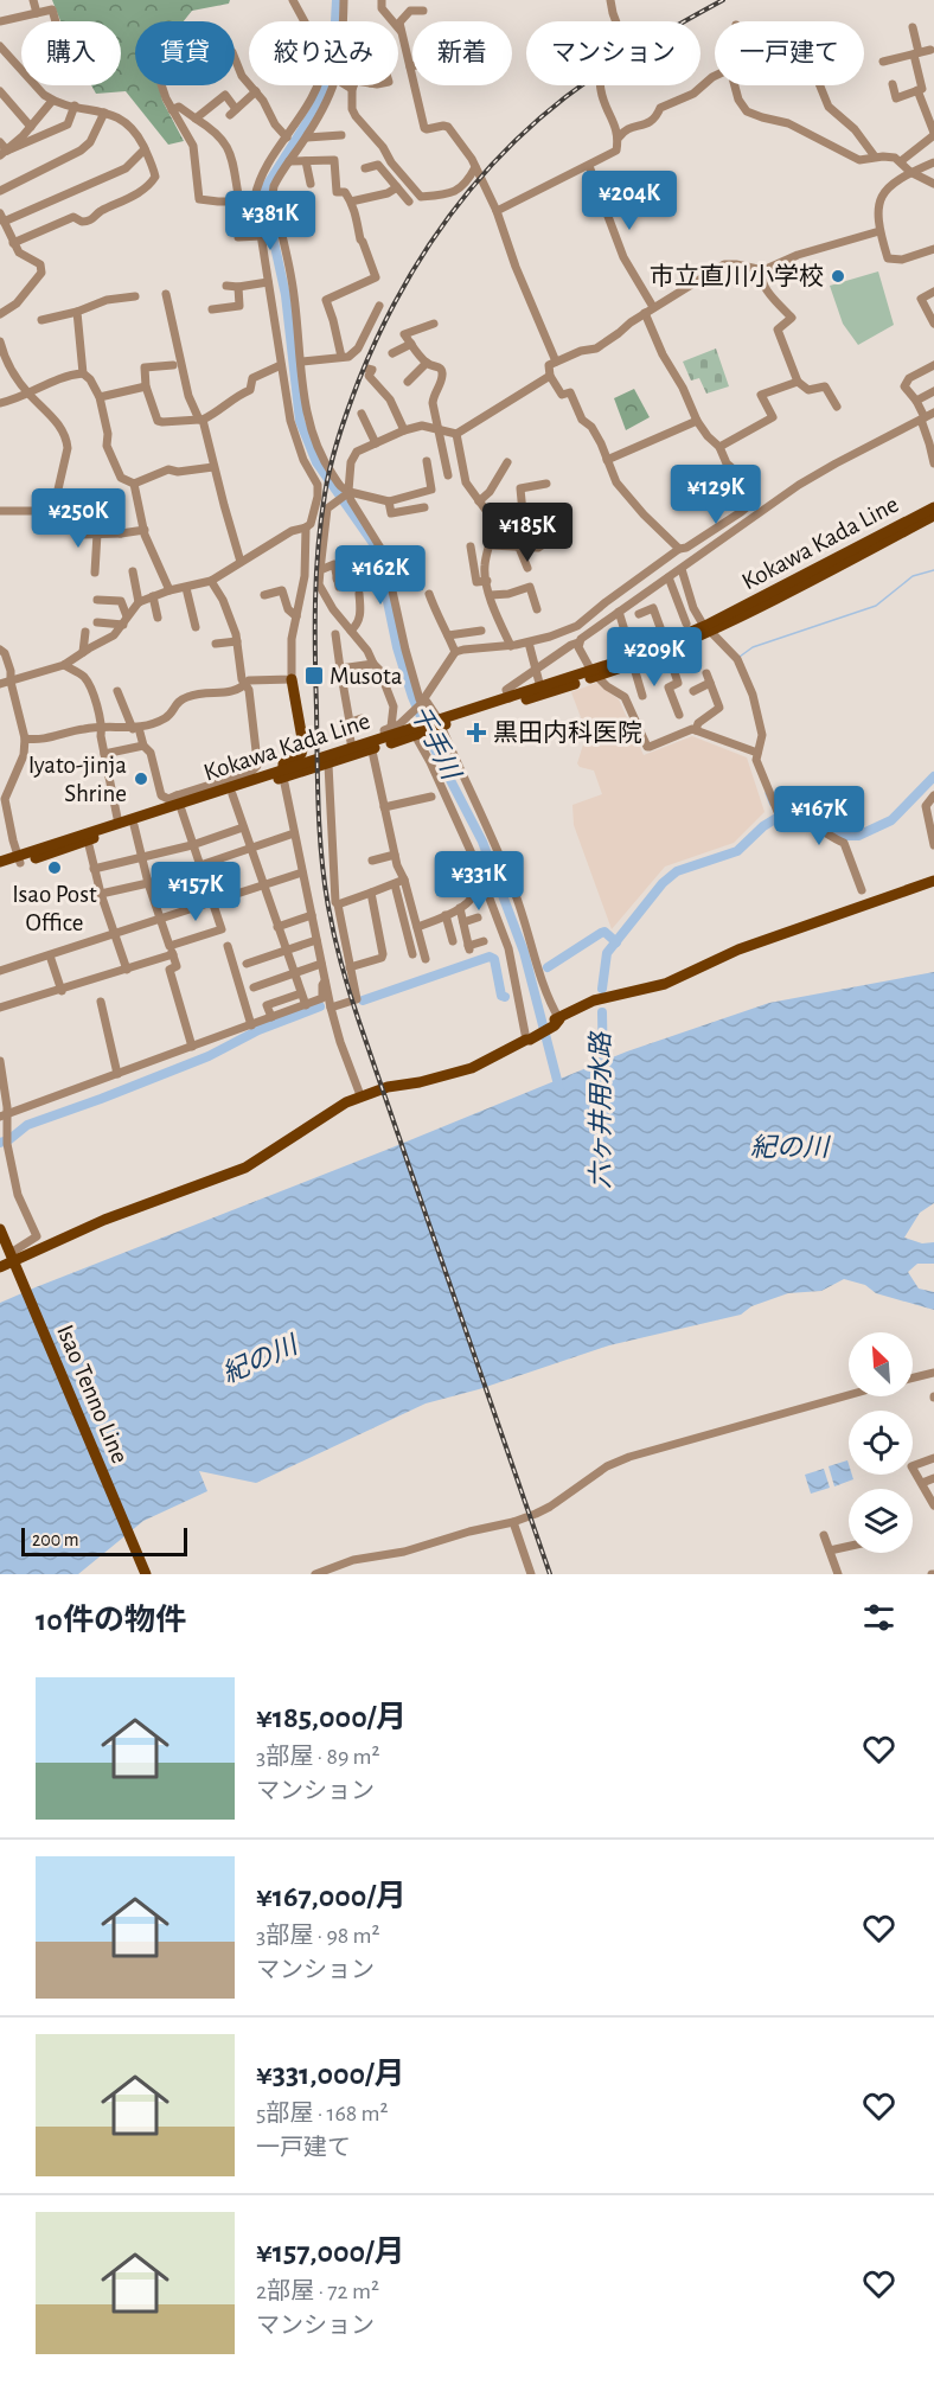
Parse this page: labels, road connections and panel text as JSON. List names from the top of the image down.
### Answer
{
  "streets": {
    "main road": ["Kokawa Kada Line", "Isao Tenno Line"]
  },
  "water": ["千手川", "六ヶ井用水路", "紀の川"],
  "places": {
    "other": ["市立直川小学校", "Iyato-jinja Shrine", "Isao Post Office"],
    "transit": ["Musota"],
    "health": ["黒田内科医院"]
  },
  "scale_bar": "200 m",
  "north": "top left",
  "page": {
    "chip": [
      "購入",
      "賃貸",
      "絞り込み",
      "新着",
      "マンション",
      "一戸建て"
    ],
    "price": [
      "¥204K",
      "¥381K",
      "¥129K",
      "¥250K",
      "¥185K",
      "¥162K",
      "¥209K",
      "¥167K",
      "¥331K",
      "¥157K"
    ],
    "scale": "200 m",
    "heading": "10件の物件",
    "list": [
      {
        "name": "¥185,000/月",
        "note": "3部屋 · 89 m² · マンション"
      },
      {
        "name": "¥167,000/月",
        "note": "3部屋 · 98 m² · マンション"
      },
      {
        "name": "¥331,000/月",
        "note": "5部屋 · 168 m² · 一戸建て"
      },
      {
        "name": "¥157,000/月",
        "note": "2部屋 · 72 m² · マンション"
      }
    ]
  }
}
